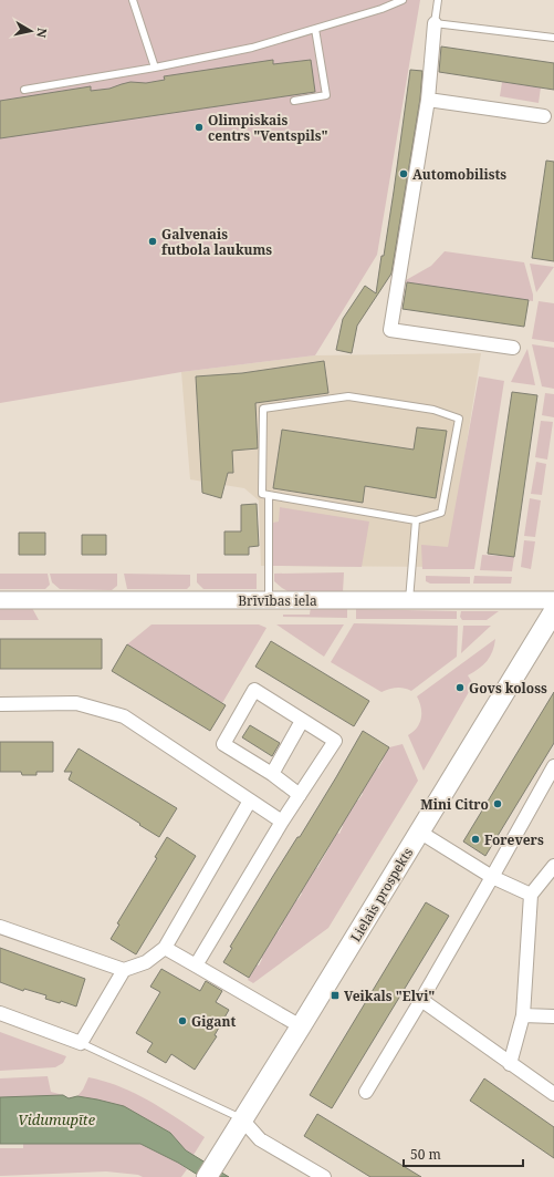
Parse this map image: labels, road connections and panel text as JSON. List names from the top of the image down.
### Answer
{
  "streets": {
    "main road": ["Lielais prospekts"],
    "street": ["Brīvības iela"]
  },
  "water": ["Vidumupīte"],
  "places": {
    "other": [
      "Olimpiskais centrs \"Ventspils\"",
      "Automobilists",
      "Galvenais futbola laukums",
      "Govs koloss",
      "Mini Citro",
      "Forevers",
      "Gigant"
    ],
    "transit": ["Veikals \"Elvi\""]
  },
  "scale_bar": "50 m",
  "north": "right"
}
